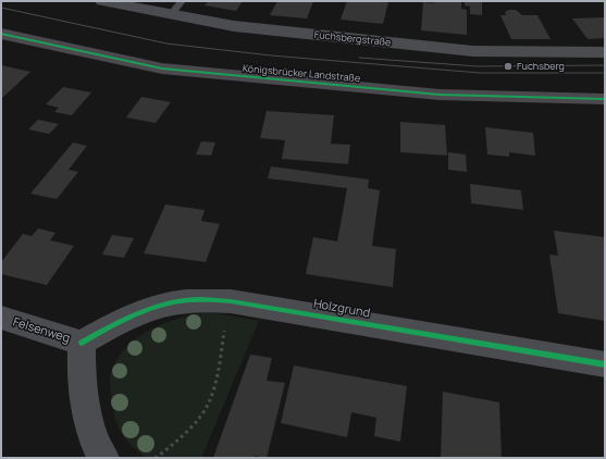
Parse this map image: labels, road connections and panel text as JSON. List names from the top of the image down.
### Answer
{
  "streets": {
    "main road": ["Königsbrücker Landstraße"],
    "street": ["Fuchsbergstraße", "Holzgrund", "Felsenweg"]
  },
  "crossings": [
    ["Holzgrund", "Felsenweg"]
  ],
  "places": ["Fuchsberg"]
}
